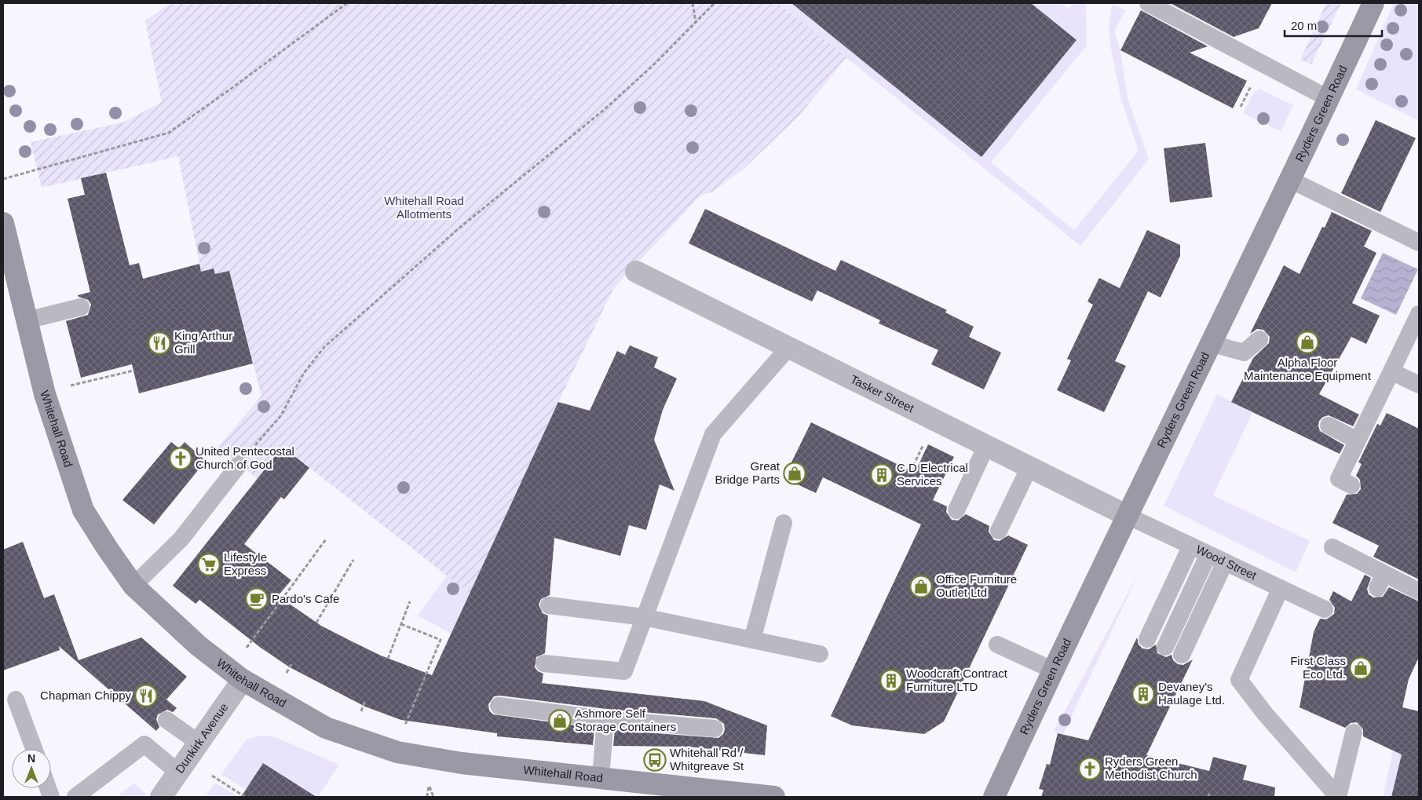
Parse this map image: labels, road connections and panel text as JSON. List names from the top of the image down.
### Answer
{
  "streets": {
    "main road": ["Ryders Green Road", "Whitehall Road"],
    "street": ["Tasker Street", "Dunkirk Avenue"],
    "lane": ["Wood Street"]
  },
  "crossings": [
    ["Ryders Green Road", "Tasker Street"],
    ["Ryders Green Road", "Wood Street"],
    ["Tasker Street", "Wood Street"],
    ["Whitehall Road", "Dunkirk Avenue"]
  ],
  "parks": ["Whitehall Road Allotments"],
  "places": {
    "shop": [
      "Alpha Floor Maintenance Equipment",
      "Great Bridge Parts",
      "Office Furniture Outlet Ltd",
      "First Class Eco Ltd.",
      "Ashmore Self Storage Containers"
    ],
    "restaurant": ["King Arthur Grill", "Chapman Chippy"],
    "church": ["United Pentecostal Church of God", "Ryders Green Methodist Church"],
    "building": ["C D Electrical Services", "Woodcraft Contract Furniture LTD", "Devaney's Haulage Ltd."],
    "supermarket": ["Lifestyle Express"],
    "cafe": ["Pardo's Cafe"],
    "bus stop": ["Whitehall Rd / Whitgreave St"]
  },
  "scale_bar": "20 m",
  "north": "top"
}
